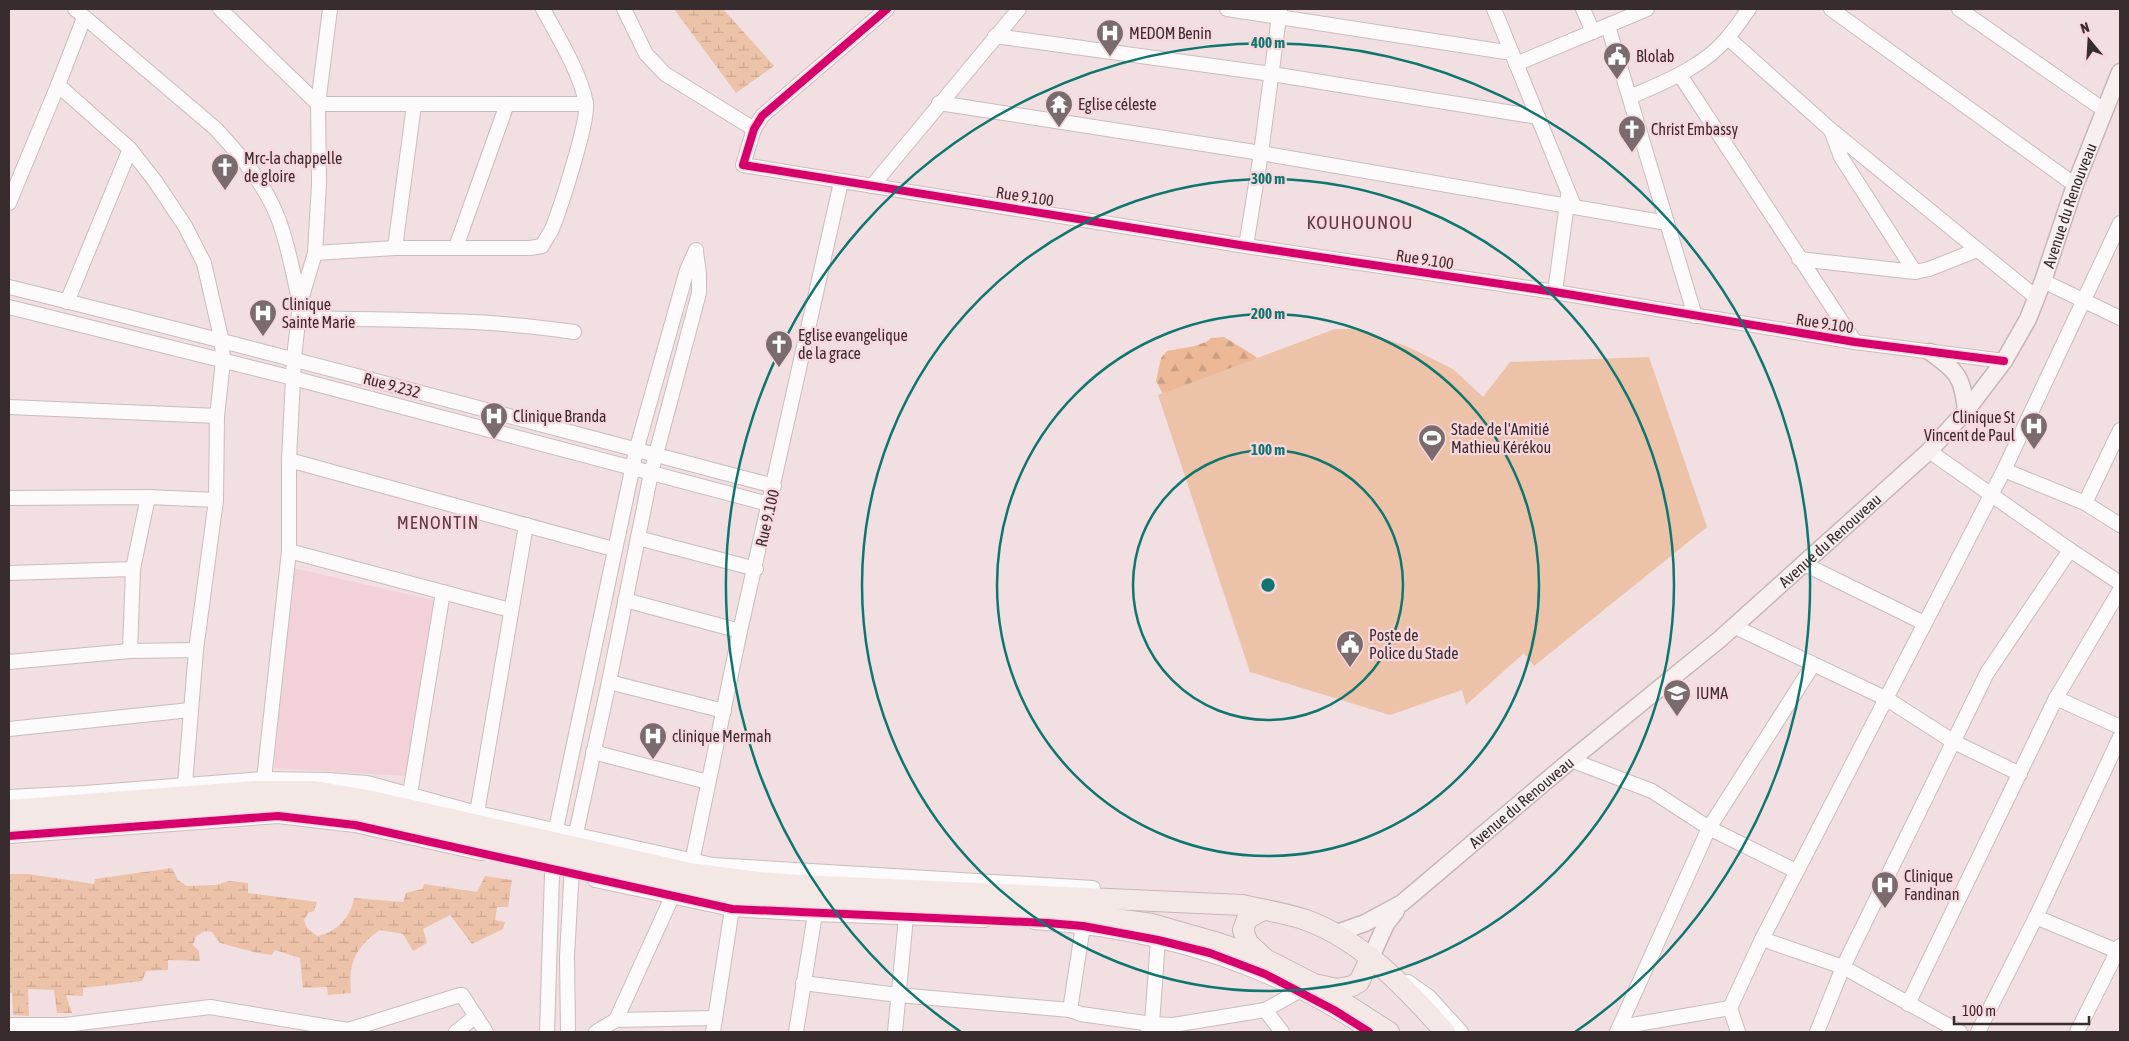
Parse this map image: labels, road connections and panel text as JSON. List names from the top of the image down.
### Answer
{
  "streets": {
    "main road": ["Avenue du Renouveau"],
    "street": ["Rue 9.100", "Rue 9.232"]
  },
  "crossings": [
    ["Rue 9.100", "Avenue du Renouveau"],
    ["Rue 9.100", "Rue 9.232"]
  ],
  "districts": ["KOUHOUNOU", "MENONTIN"],
  "places": {
    "hospital": [
      "MEDOM Benin",
      "Clinique Sainte Marie",
      "Clinique Branda",
      "Clinique St Vincent de Paul",
      "clinique Mermah",
      "Clinique Fandinan"
    ],
    "public building": ["Blolab", "Poste de Police du Stade"],
    "temple": ["Eglise céleste"],
    "church": ["Christ Embassy", "Mrc-la chappelle de gloire", "Eglise evangelique de la grace"],
    "sports": ["Stade de l'Amitié Mathieu Kérékou"],
    "school or university": ["IUMA"]
  },
  "scale_bar": "100 m",
  "north": "top",
  "rings": [
    "400 m",
    "300 m",
    "200 m",
    "100 m"
  ]
}
